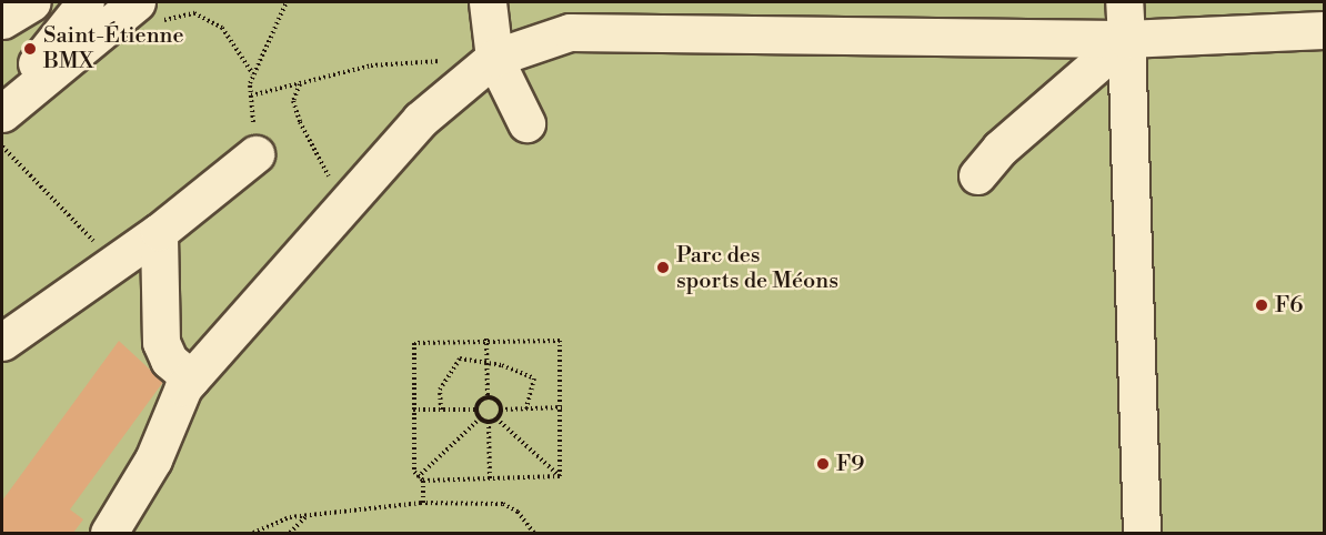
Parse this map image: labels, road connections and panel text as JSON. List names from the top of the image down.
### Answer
{
  "places": [
    "Saint-Étienne BMX",
    "Parc des sports de Méons",
    "F6",
    "F9"
  ]
}
